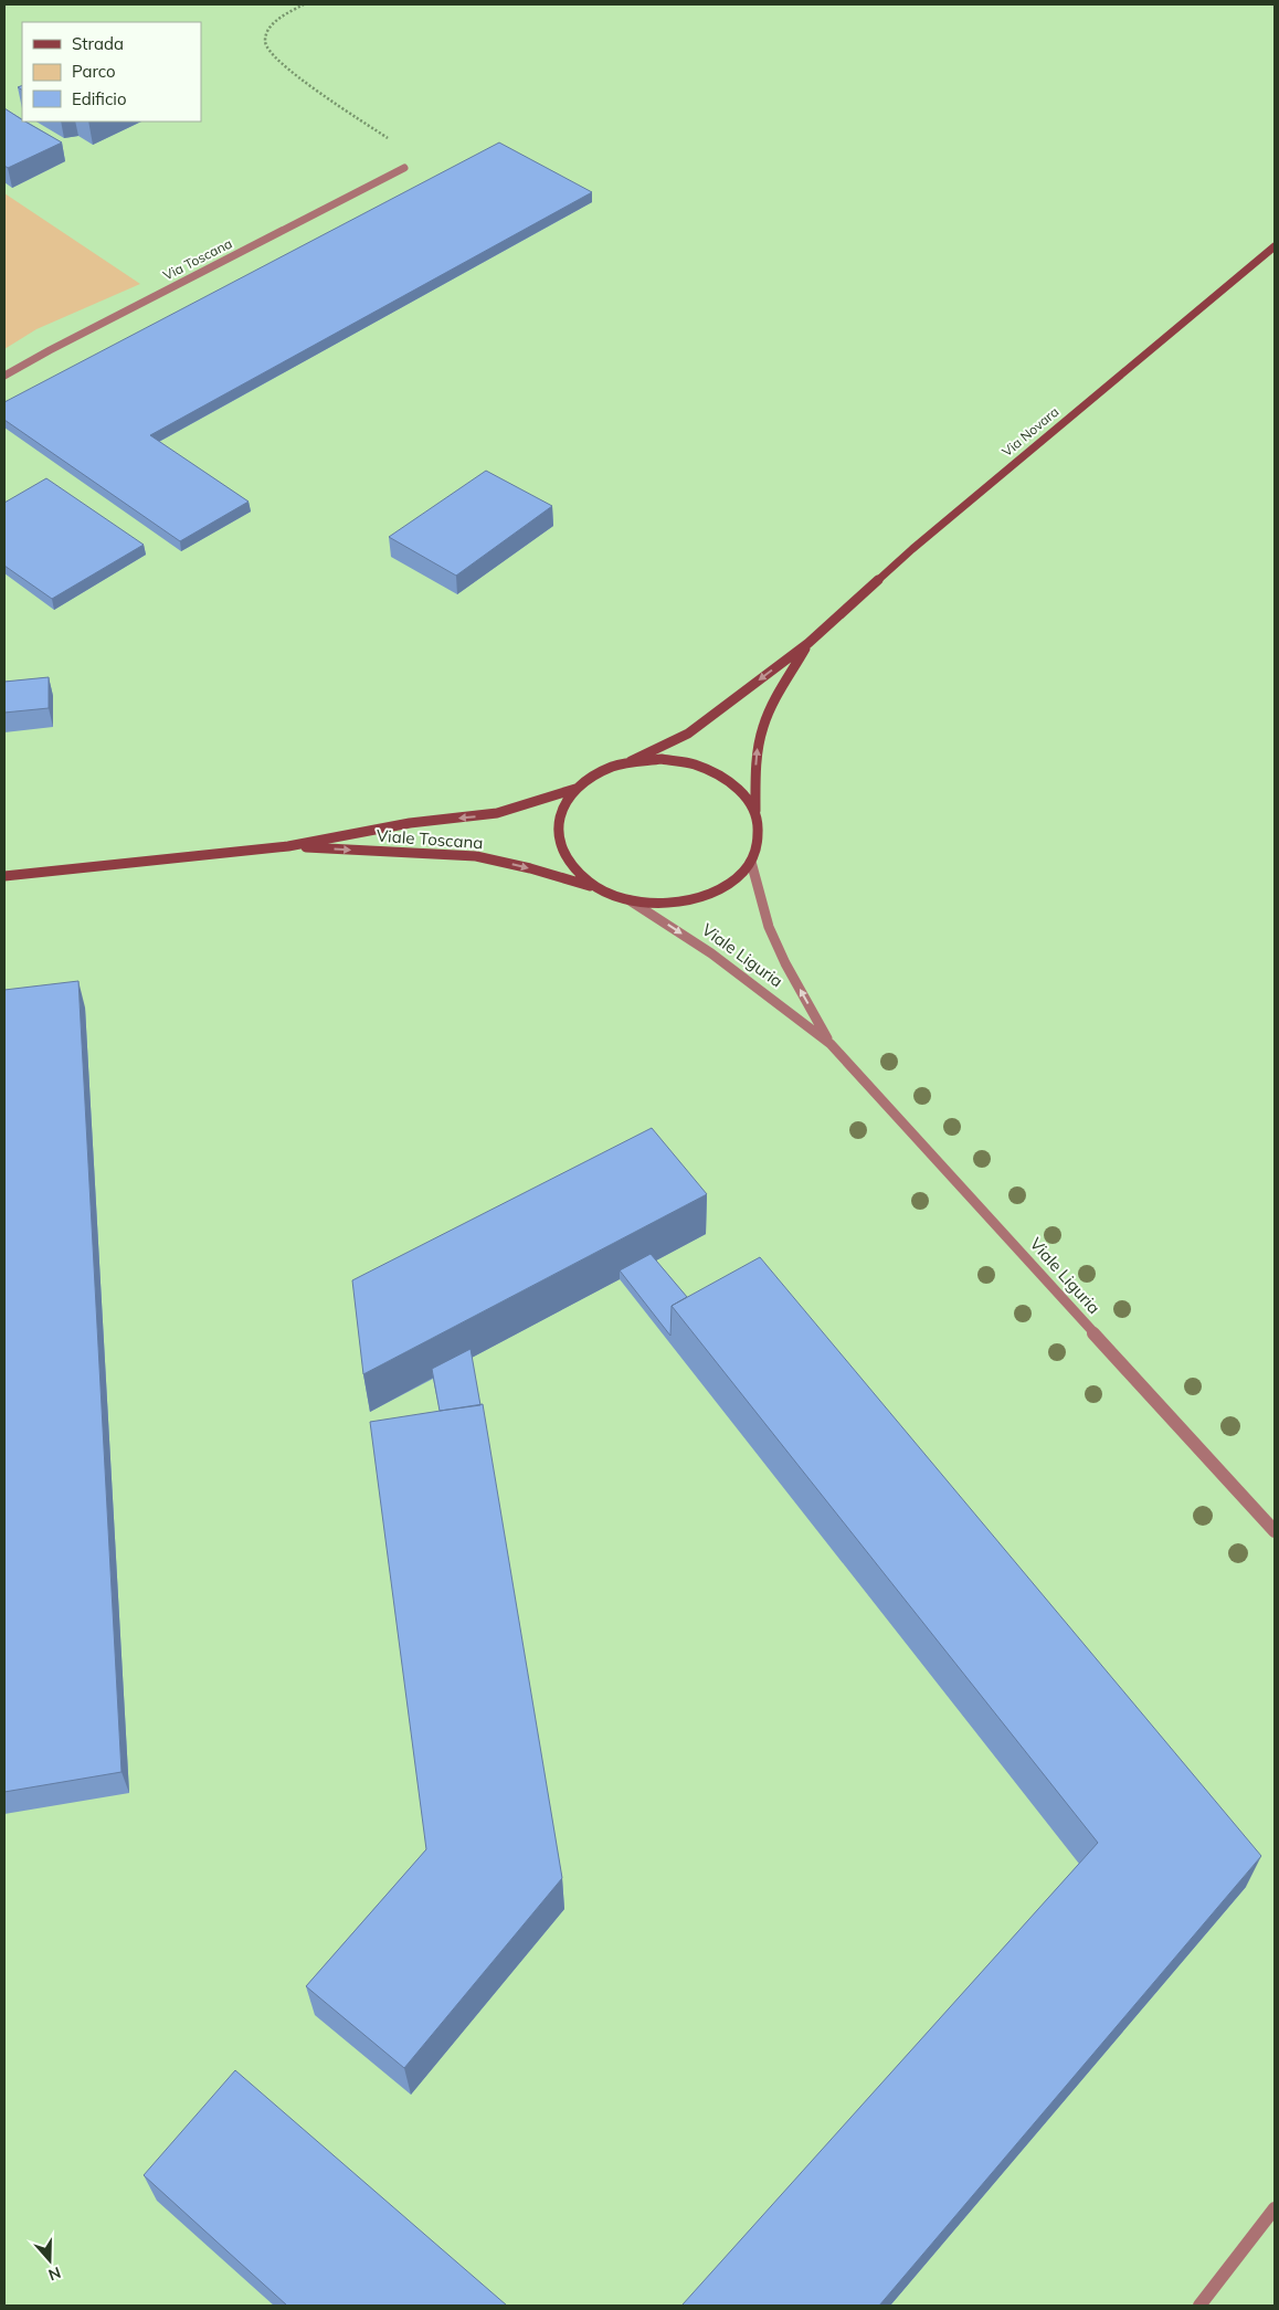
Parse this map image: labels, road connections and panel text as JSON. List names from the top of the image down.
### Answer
{
  "streets": {
    "street": [
      "Via Toscana",
      "Via Novara",
      "Viale Toscana",
      "Viale Liguria"
    ]
  },
  "crossings": [
    ["Via Novara", "Viale Toscana"],
    ["Via Novara", "Viale Liguria"],
    ["Viale Toscana", "Viale Liguria"]
  ],
  "legend": ["Strada", "Parco", "Edificio"],
  "north": "bottom"
}
